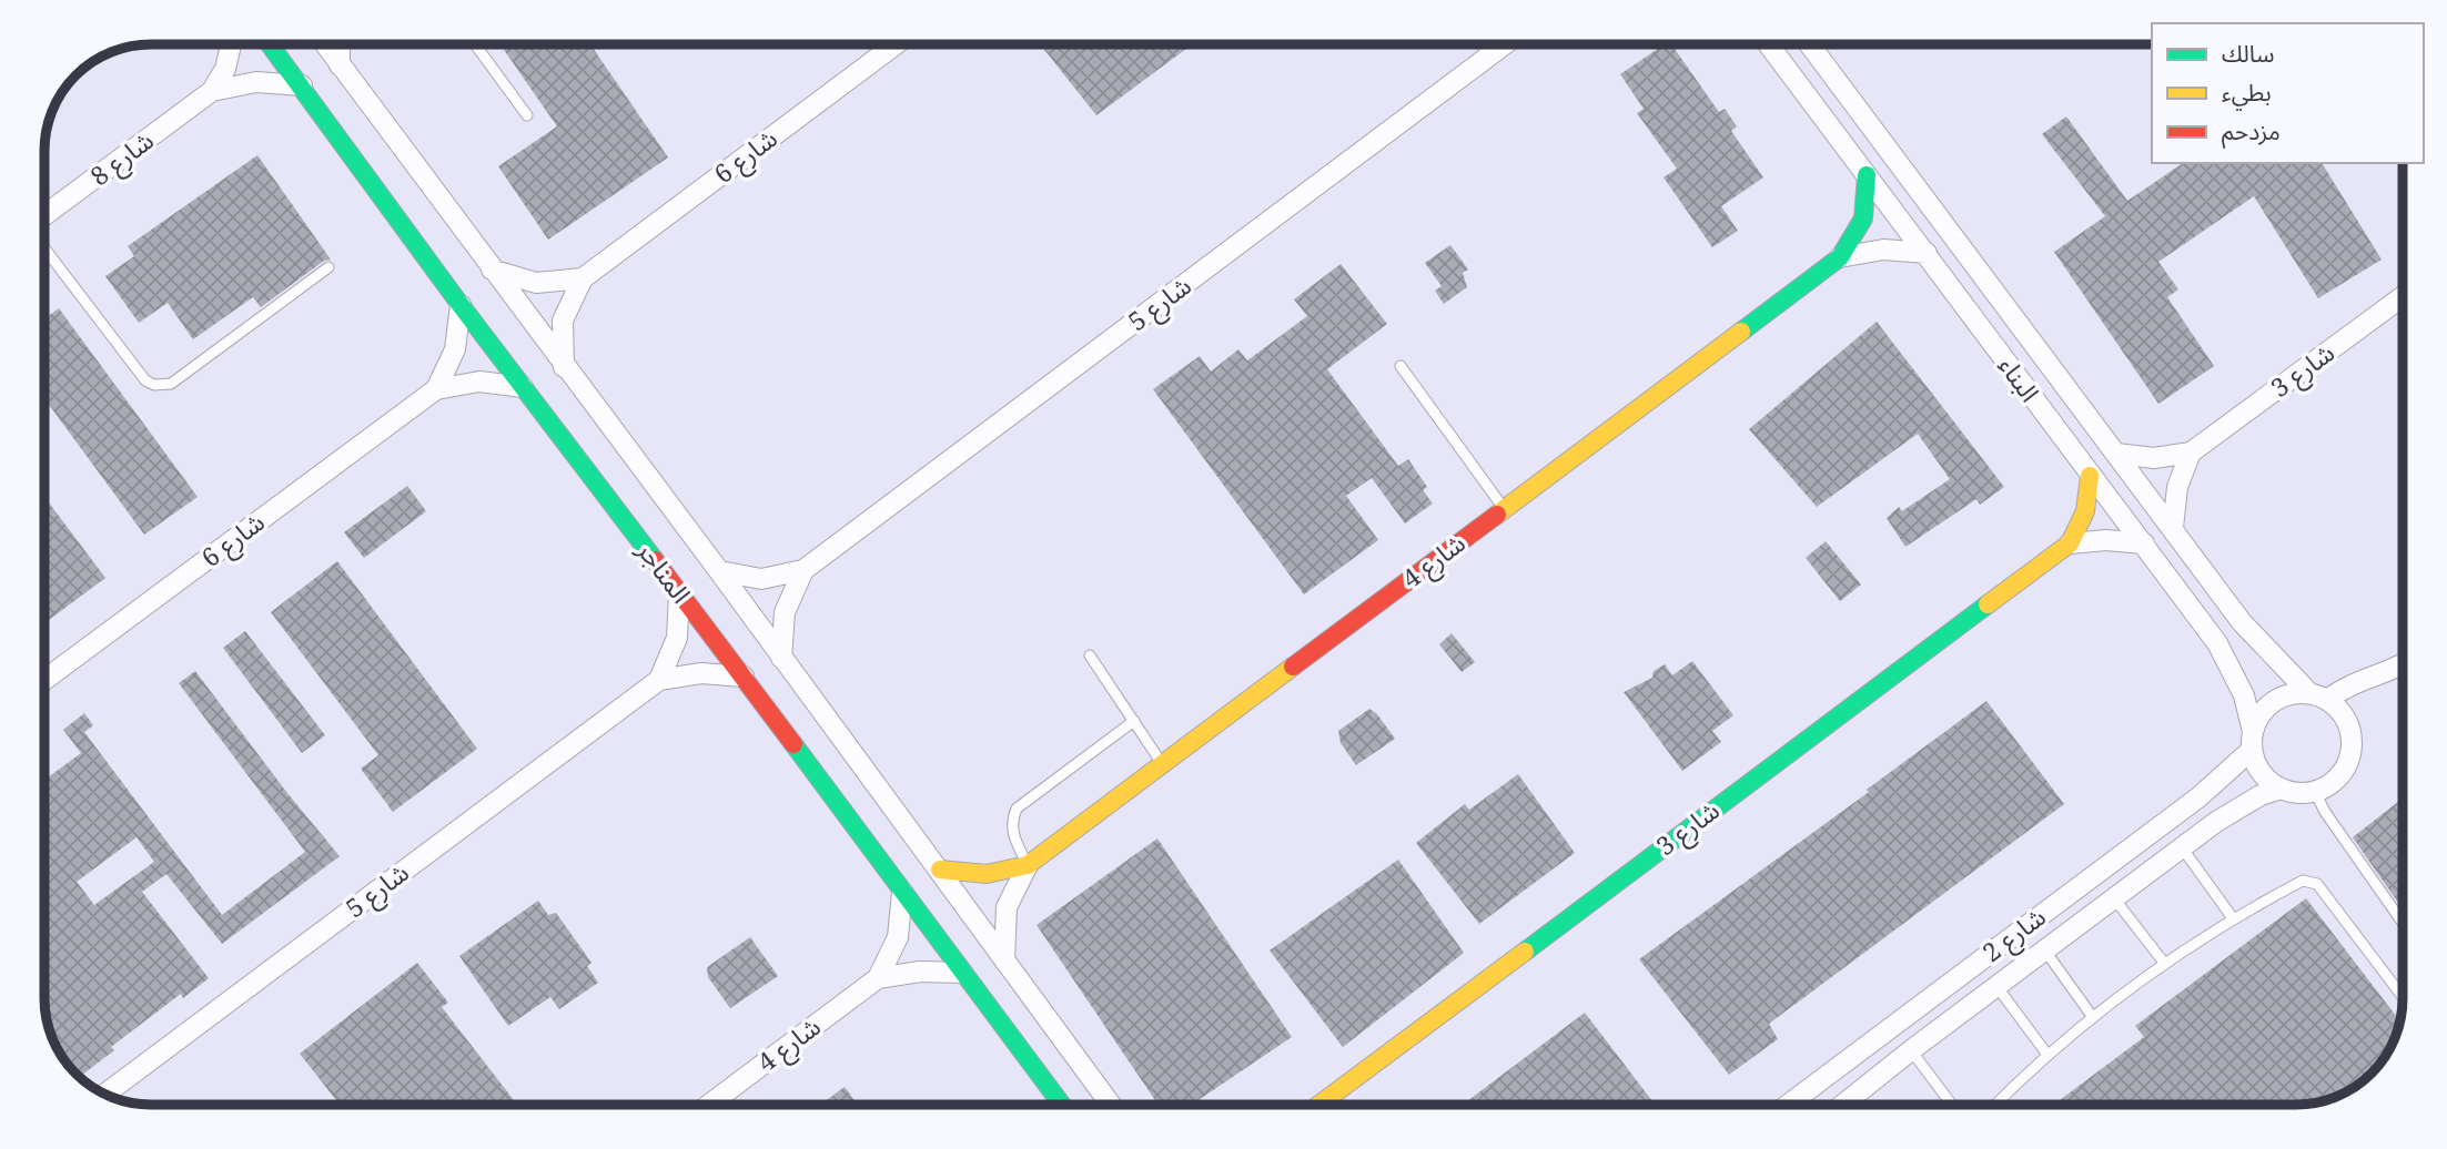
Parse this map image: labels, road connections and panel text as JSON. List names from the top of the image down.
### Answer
{
  "streets": {
    "street": [
      "شارع 6",
      "شارع 8",
      "شارع 5",
      "شارع 3",
      "البناء",
      "شارع 4",
      "المناجر",
      "شارع 2"
    ]
  },
  "crossings": [
    ["شارع 6", "المناجر"],
    ["شارع 8", "المناجر"],
    ["شارع 5", "المناجر"],
    ["شارع 3", "البناء"],
    ["البناء", "شارع 4"],
    ["البناء", "شارع 2"],
    ["شارع 4", "المناجر"]
  ],
  "legend": ["سالك", "بطيء", "مزدحم"]
}
